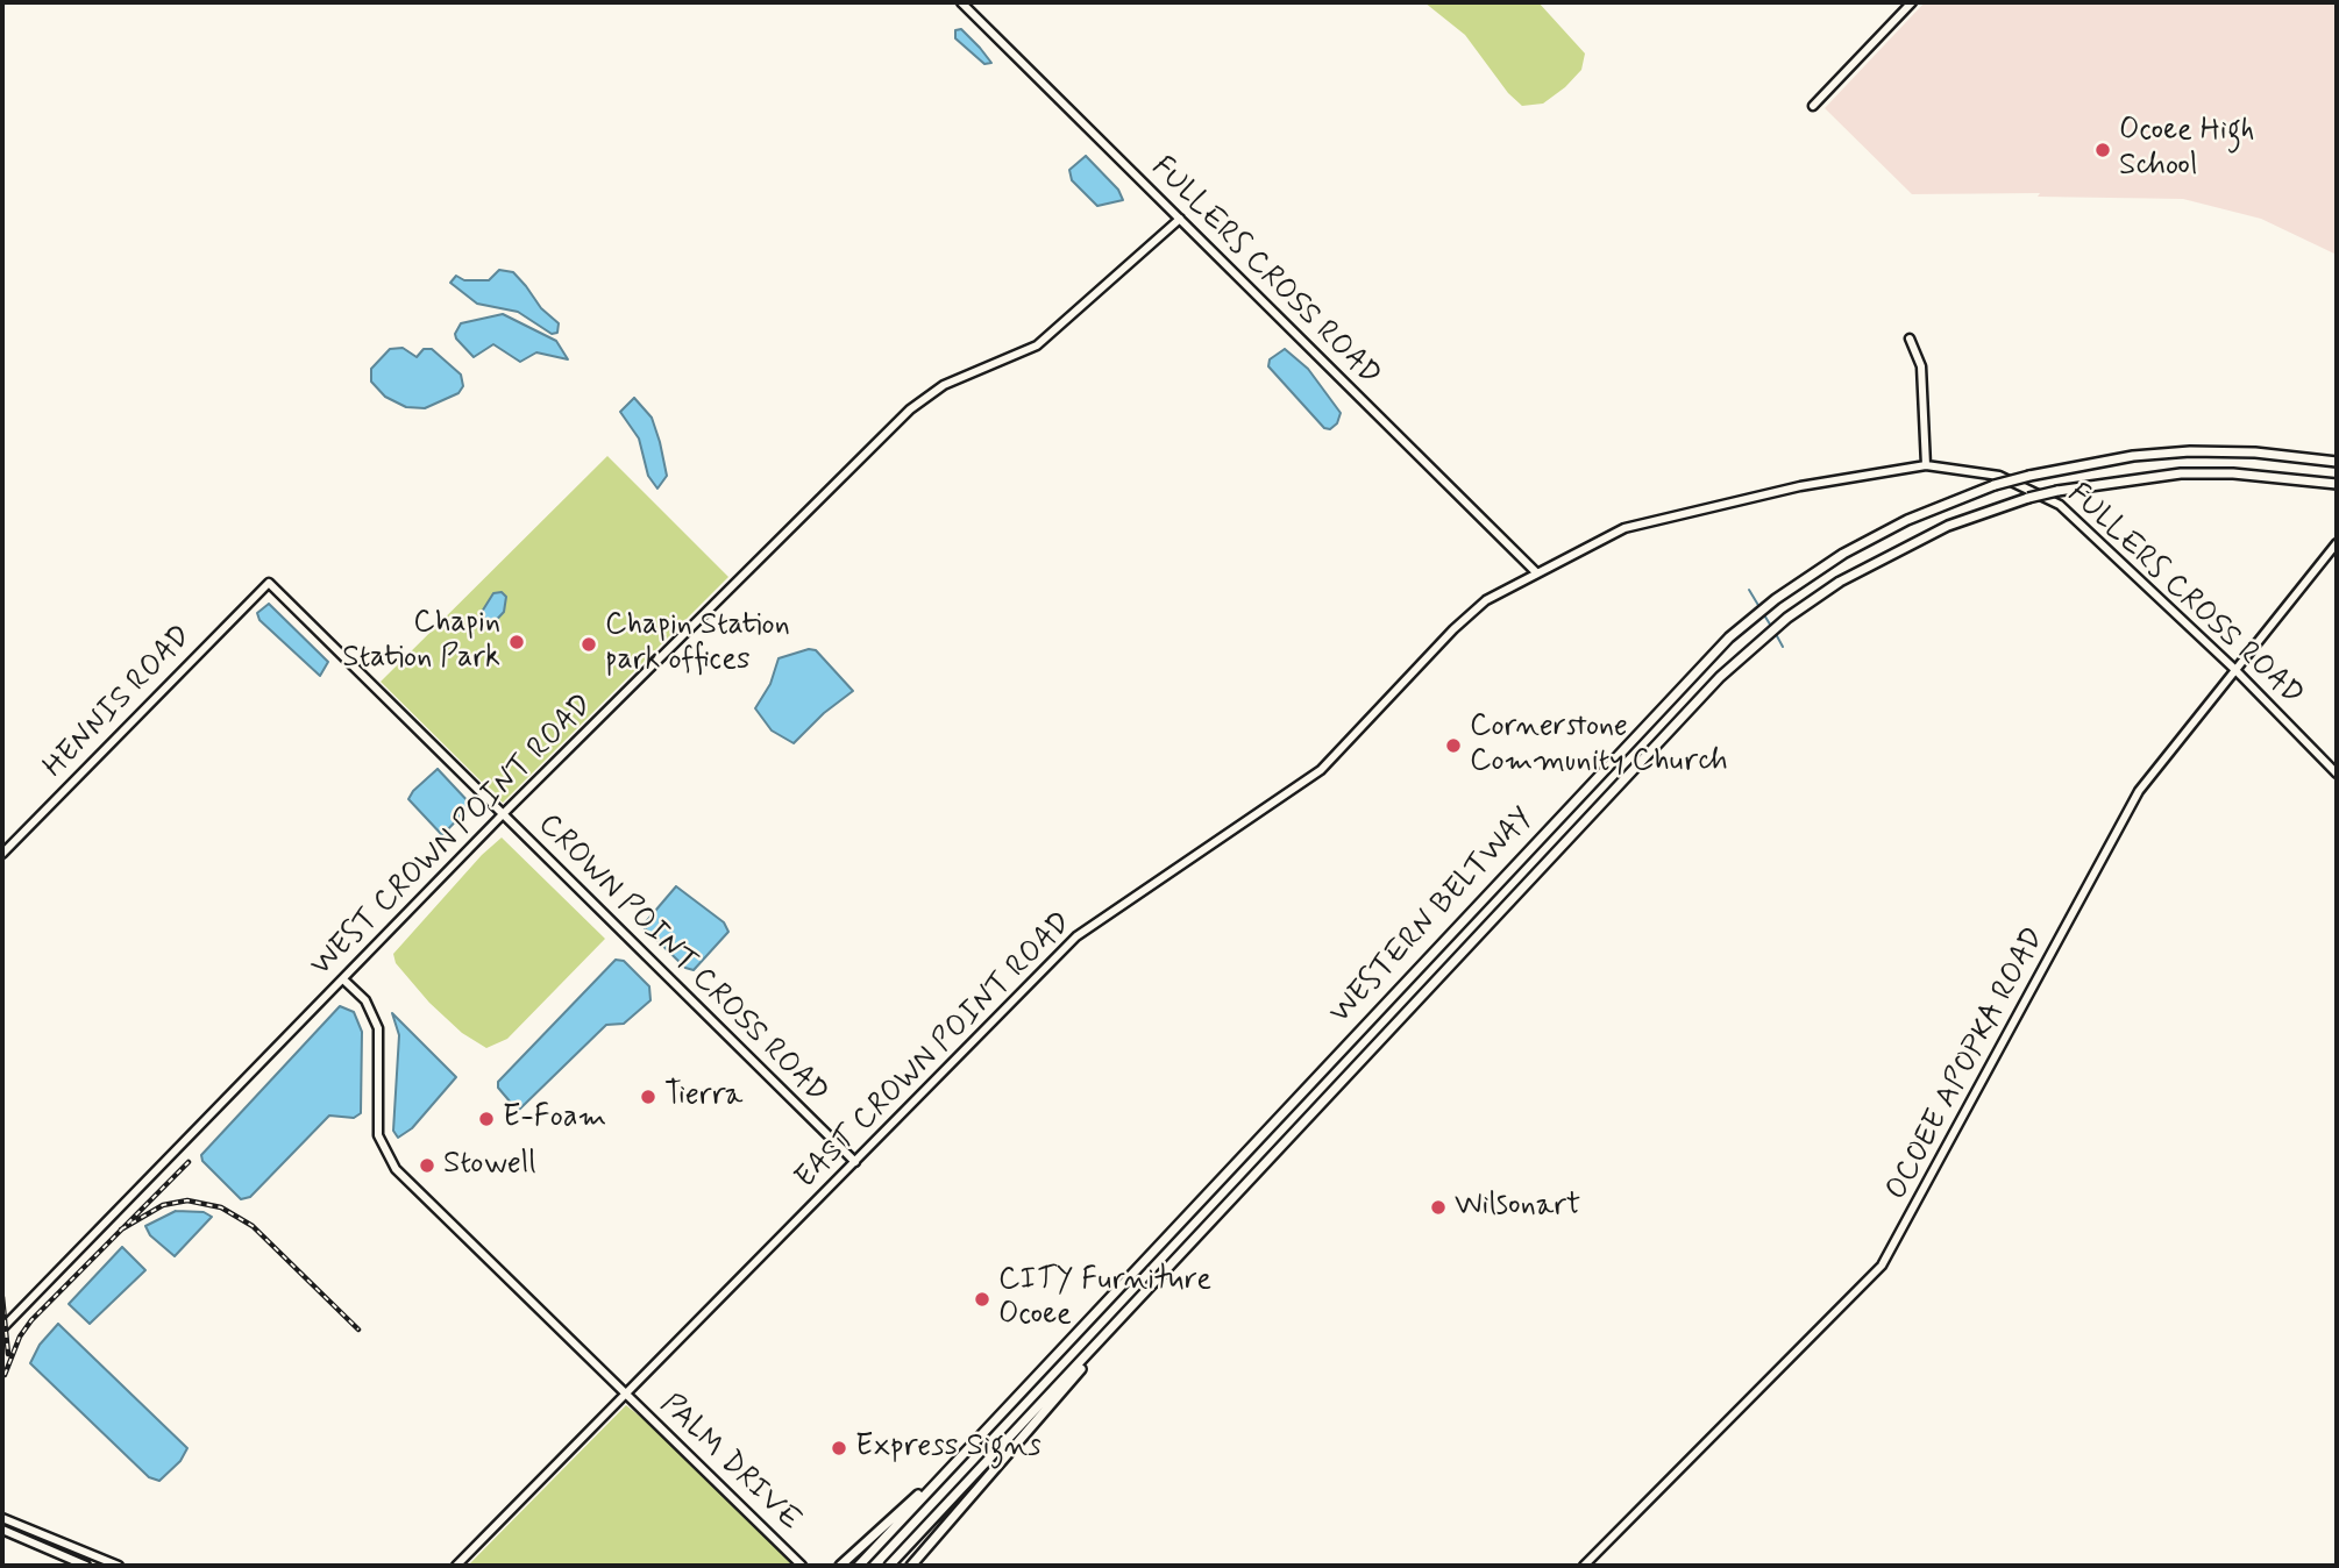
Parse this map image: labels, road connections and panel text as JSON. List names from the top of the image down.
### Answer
{
  "streets": {
    "highway": ["WESTERN BELTWAY"],
    "street": [
      "FULLERS CROSS ROAD",
      "HENNIS ROAD",
      "WEST CROWN POINT ROAD",
      "CROWN POINT CROSS ROAD",
      "EAST CROWN POINT ROAD",
      "OCOEE APOPKA ROAD",
      "PALM DRIVE"
    ]
  },
  "crossings": [
    ["FULLERS CROSS ROAD", "WEST CROWN POINT ROAD"],
    ["FULLERS CROSS ROAD", "WESTERN BELTWAY"],
    ["FULLERS CROSS ROAD", "EAST CROWN POINT ROAD"],
    ["FULLERS CROSS ROAD", "OCOEE APOPKA ROAD"],
    ["HENNIS ROAD", "CROWN POINT CROSS ROAD"],
    ["WEST CROWN POINT ROAD", "CROWN POINT CROSS ROAD"],
    ["WEST CROWN POINT ROAD", "PALM DRIVE"],
    ["WESTERN BELTWAY", "EAST CROWN POINT ROAD"],
    ["CROWN POINT CROSS ROAD", "EAST CROWN POINT ROAD"],
    ["EAST CROWN POINT ROAD", "PALM DRIVE"]
  ],
  "places": [
    "Ocoee High School",
    "Chapin Station Park",
    "Chapin Station park offices",
    "Cornerstone Community Church",
    "Tierra",
    "E-Foam",
    "Stowell",
    "Wilsonart",
    "CITY Furniture Ocoee",
    "Express Signs"
  ]
}
